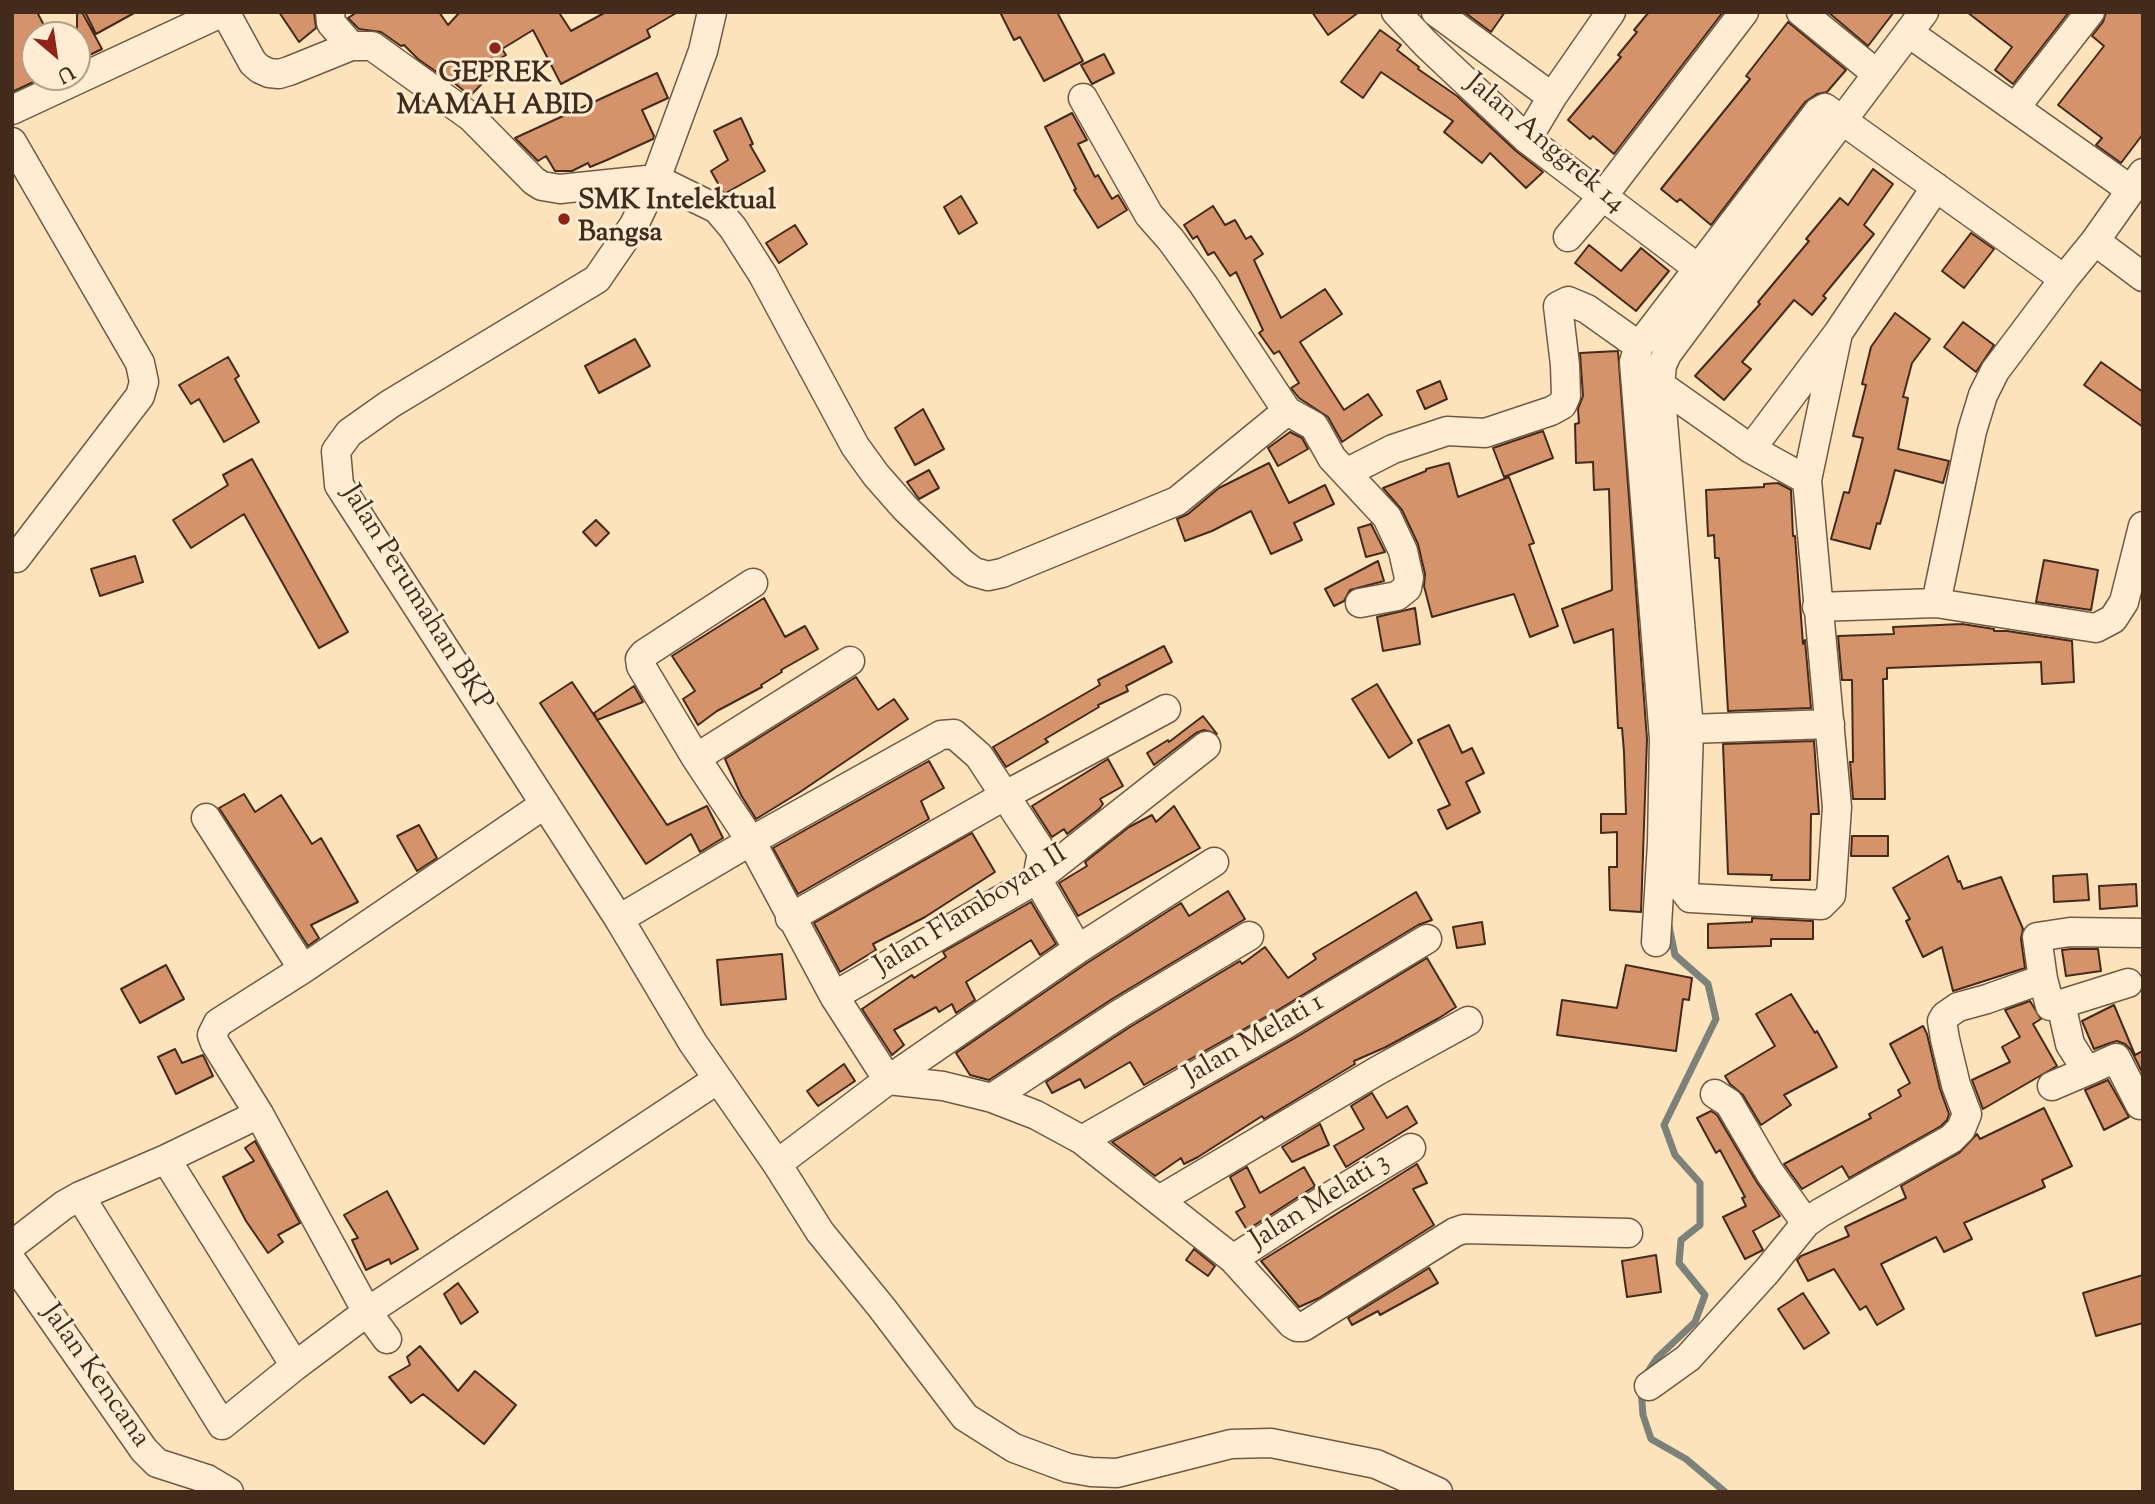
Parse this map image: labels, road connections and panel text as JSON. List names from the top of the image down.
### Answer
{
  "streets": {
    "street": [
      "Jalan Anggrek 14",
      "Jalan Perumahan BKP",
      "Jalan Flamboyan II",
      "Jalan Melati 1",
      "Jalan Melati 3",
      "Jalan Kencana"
    ]
  },
  "places": ["GEPREK MAMAH ABID", "SMK Intelektual Bangsa"],
  "north": "bottom right"
}
